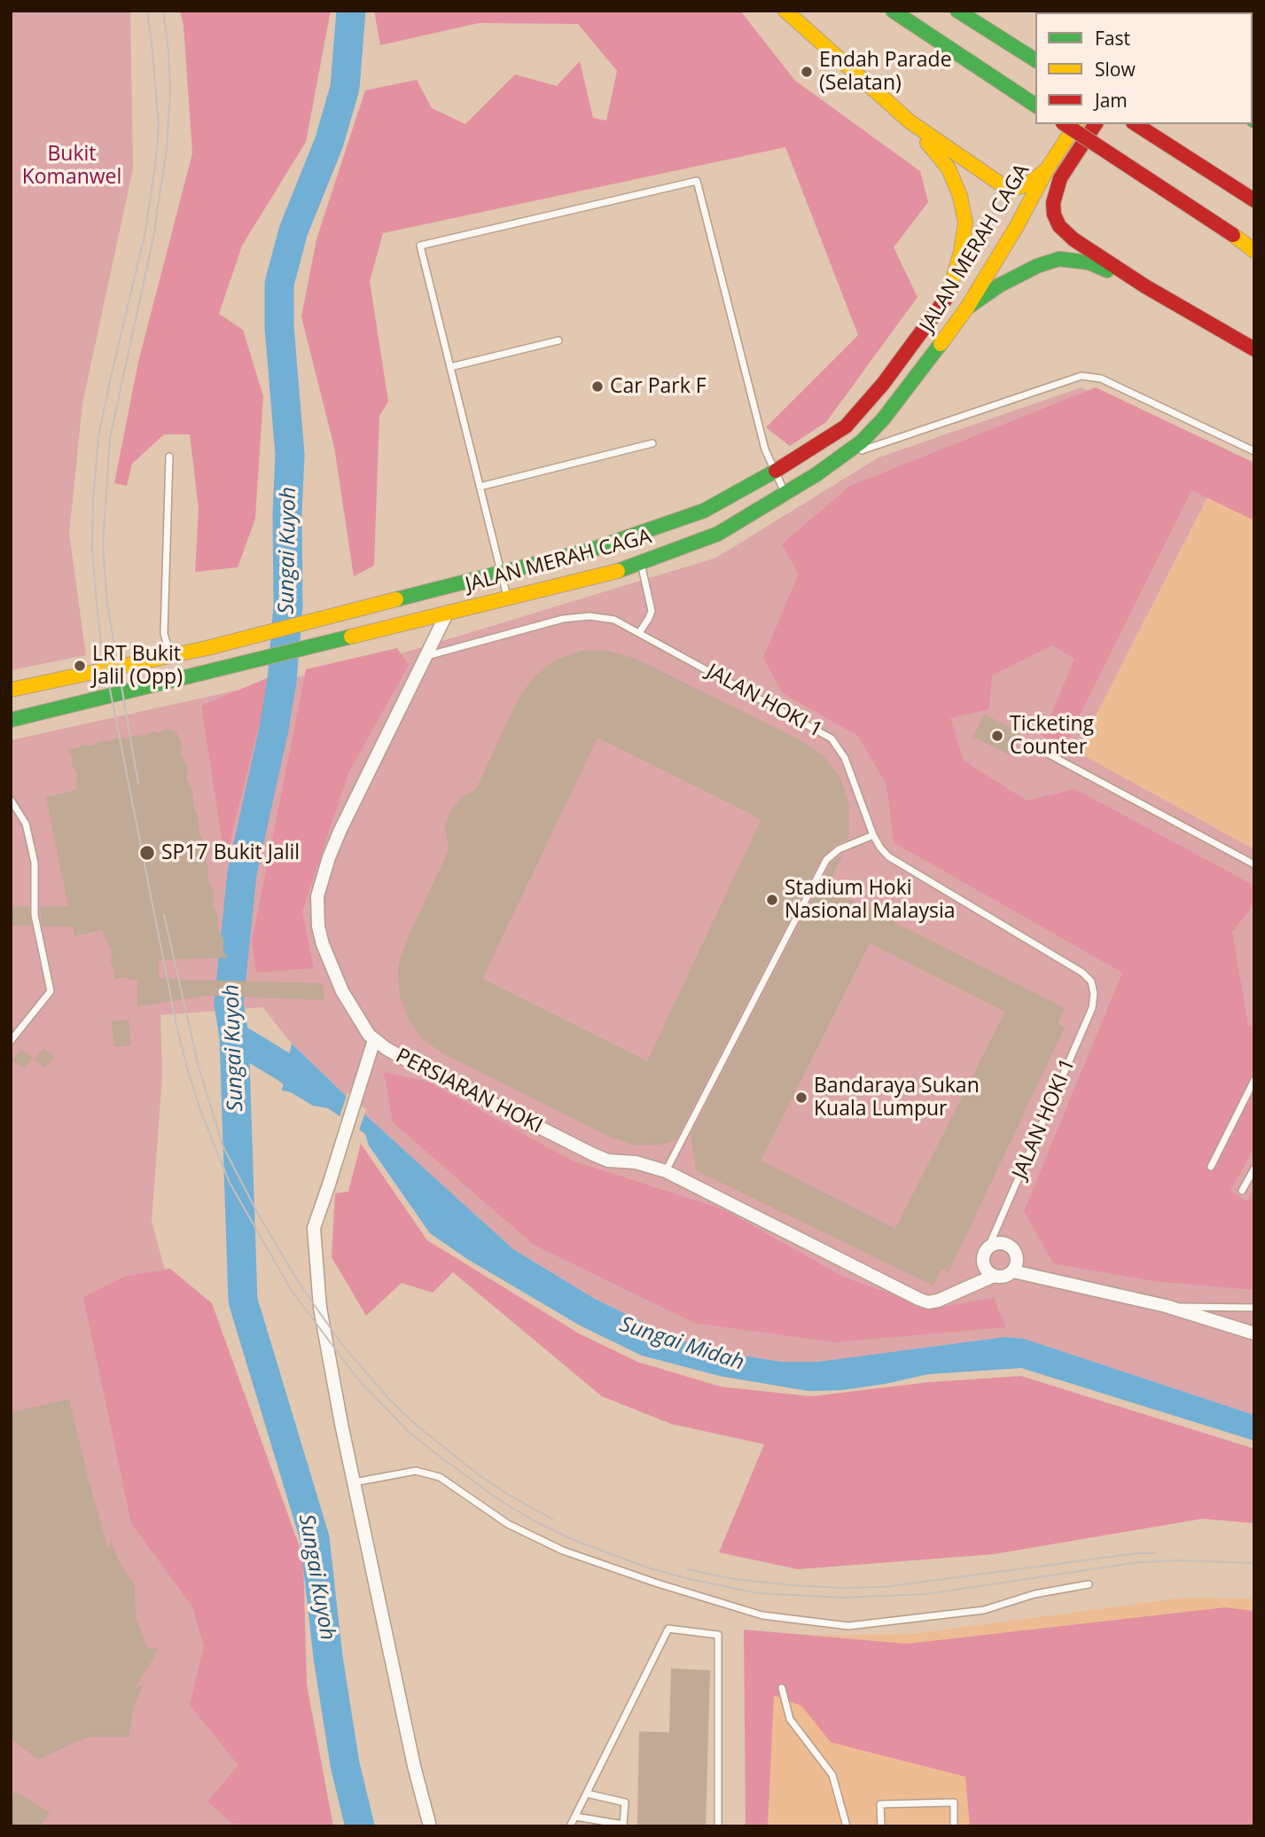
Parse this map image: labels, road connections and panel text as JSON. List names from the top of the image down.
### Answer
{
  "streets": {
    "main road": ["JALAN MERAH CAGA"],
    "street": ["PERSIARAN HOKI"],
    "lane": ["JALAN HOKI 1"]
  },
  "crossings": [
    ["JALAN MERAH CAGA", "PERSIARAN HOKI"],
    ["JALAN HOKI 1", "PERSIARAN HOKI"]
  ],
  "water": ["Sungai Kuyoh", "Sungai Midah"],
  "parks": ["Bukit Komanwel"],
  "places": [
    "Endah Parade (Selatan)",
    "Car Park F",
    "LRT Bukit Jalil (Opp)",
    "Ticketing Counter",
    "SP17 Bukit Jalil",
    "Stadium Hoki Nasional Malaysia",
    "Bandaraya Sukan Kuala Lumpur"
  ],
  "legend": ["Fast", "Slow", "Jam"]
}
